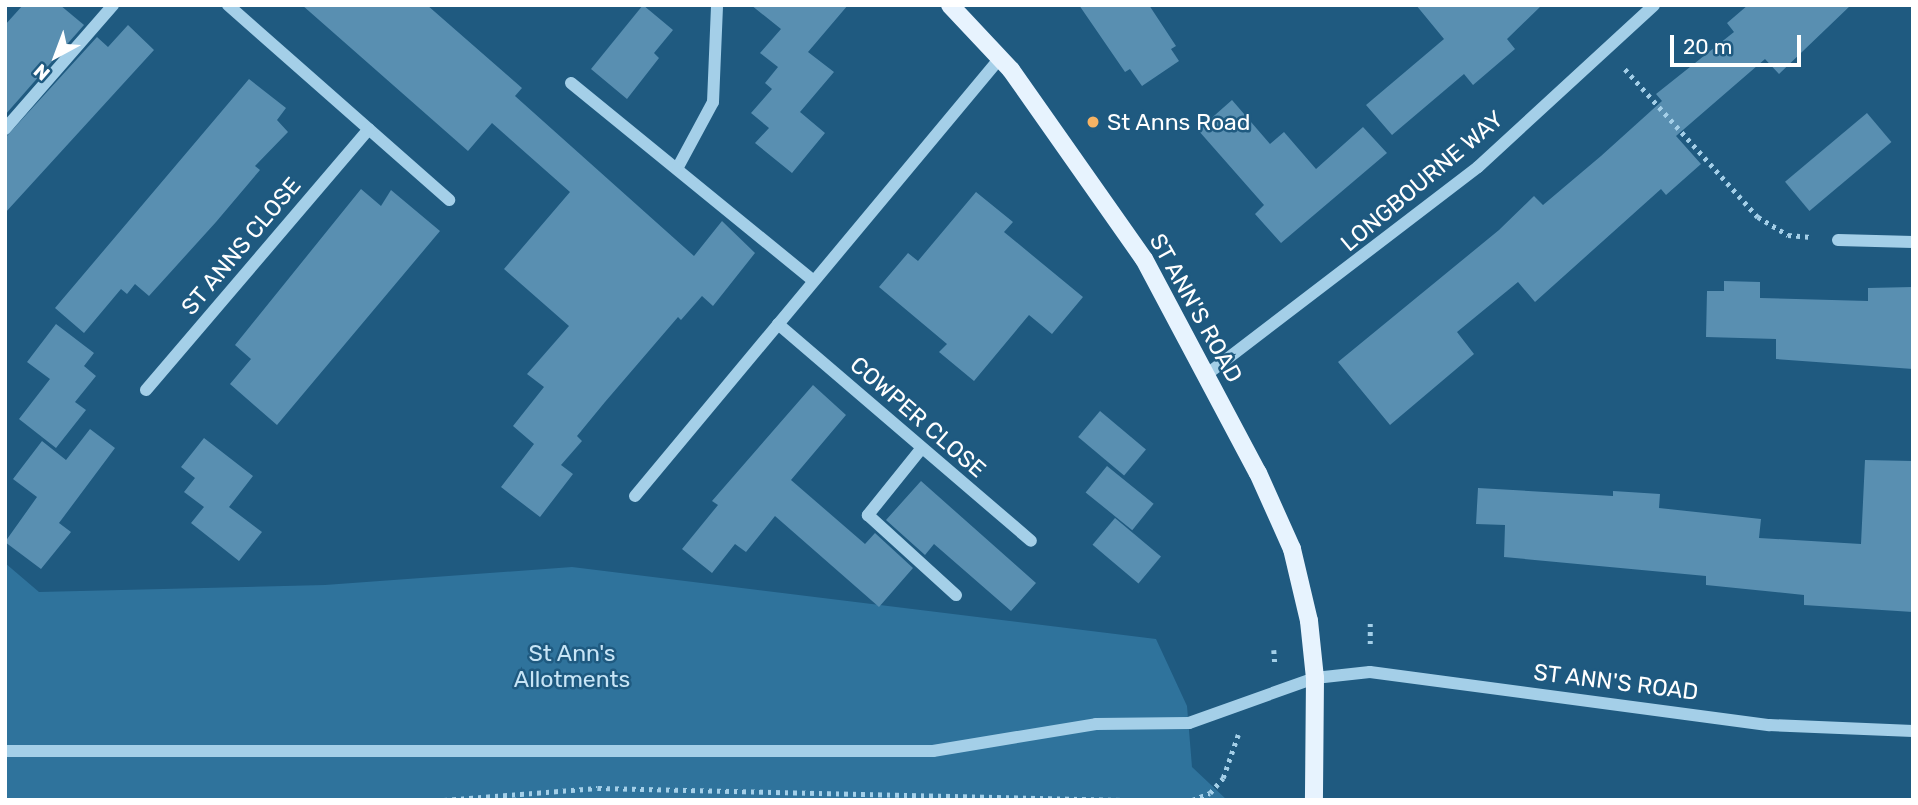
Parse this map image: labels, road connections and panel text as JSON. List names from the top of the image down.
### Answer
{
  "streets": {
    "main road": ["ST ANN'S ROAD"],
    "street": ["LONGBOURNE WAY", "ST ANNS CLOSE", "COWPER CLOSE"]
  },
  "crossings": [
    ["LONGBOURNE WAY", "ST ANN'S ROAD"]
  ],
  "parks": ["St Ann's Allotments"],
  "places": ["St Anns Road"],
  "scale_bar": "20 m",
  "north": "bottom left"
}
